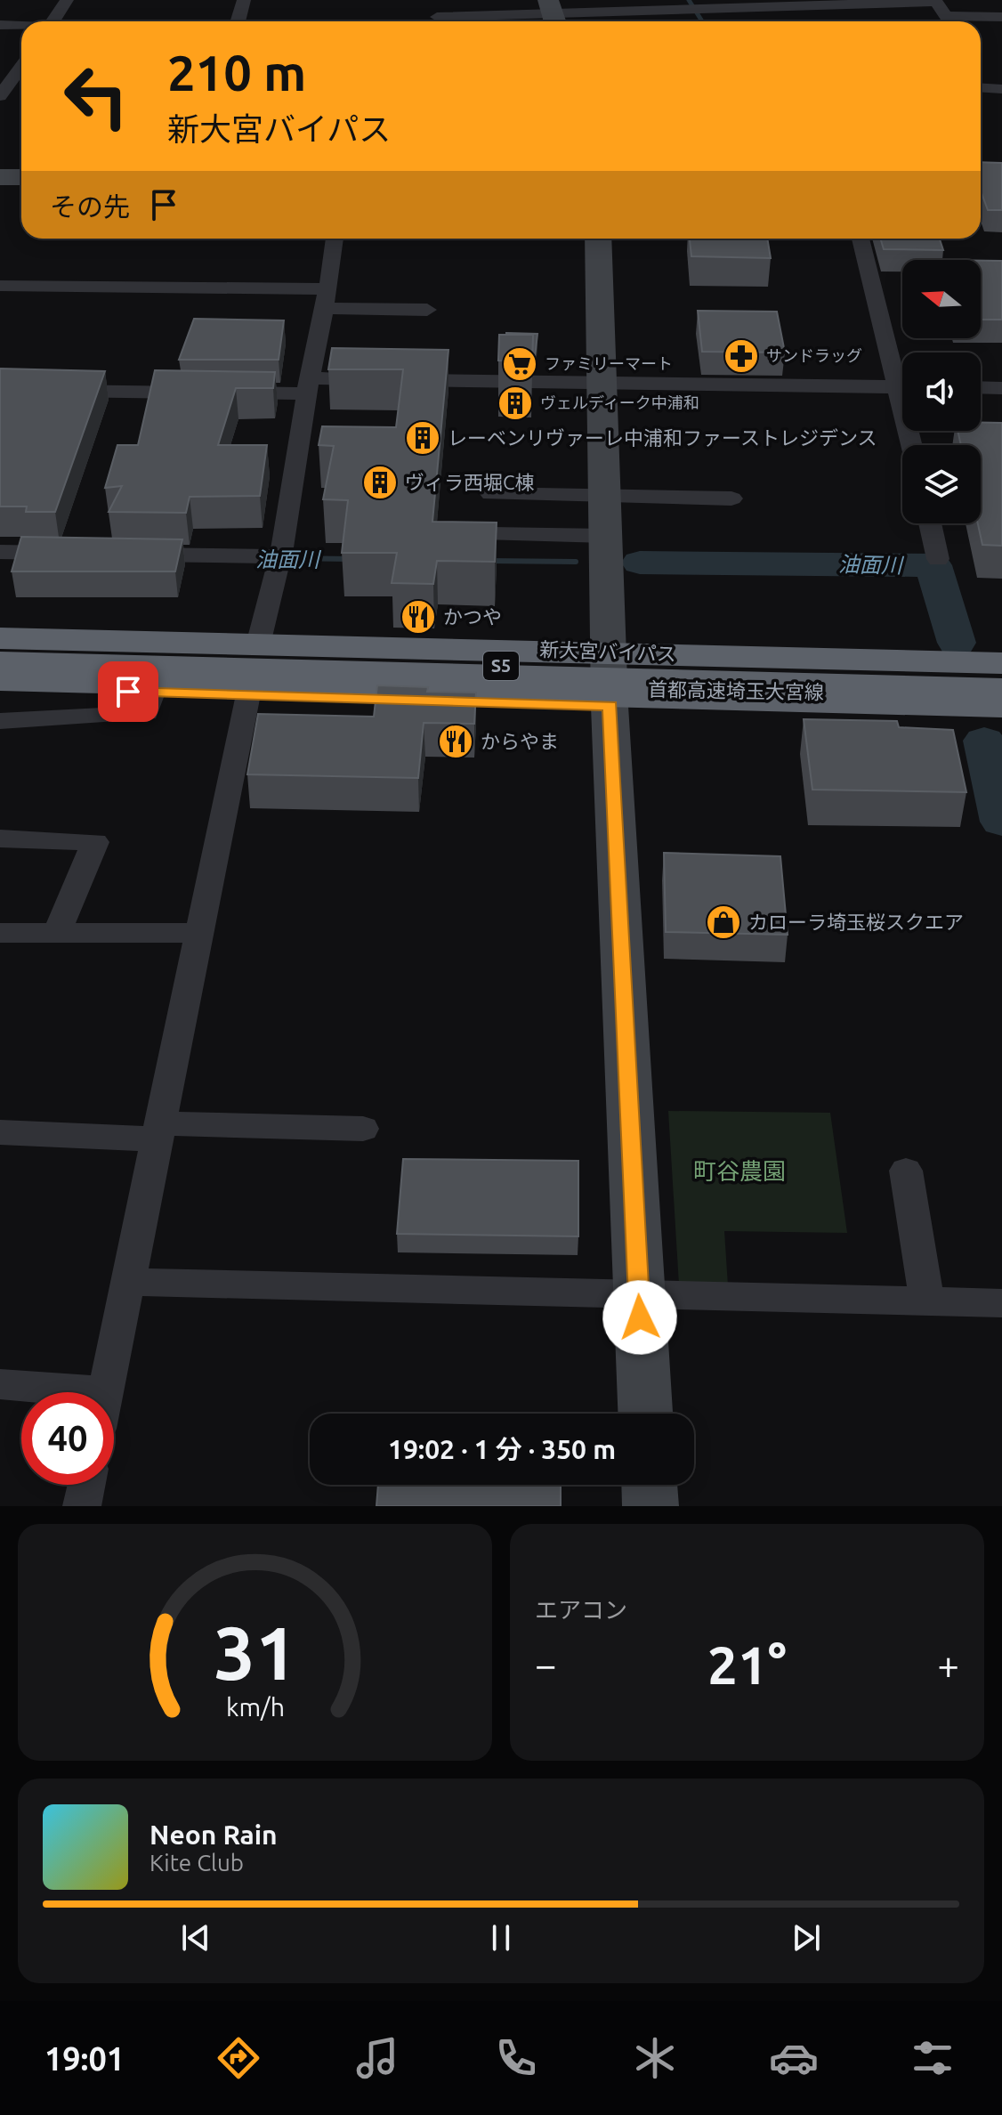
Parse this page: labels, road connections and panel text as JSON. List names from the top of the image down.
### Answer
{
  "streets": {
    "highway": ["新大宮バイパス", "S5", "首都高速埼玉大宮線"]
  },
  "water": ["油面川"],
  "parks": ["町谷農園"],
  "places": {
    "pharmacy": ["サンドラッグ"],
    "supermarket": ["ファミリーマート"],
    "building": ["ヴェルディーク中浦和", "レーベンリヴァーレ中浦和ファーストレジデンス", "ヴィラ西堀C棟"],
    "restaurant": ["かつや", "からやま"],
    "shop": ["カローラ埼玉桜スクエア"]
  },
  "north": "left",
  "page": {
    "turn": ["210 m", "新大宮バイパス"],
    "then": "その先",
    "limit": "40",
    "trip": "19:02 · 1 分 · 350 m",
    "tile": "エアコン",
    "heat": ["−", "21°", "+"],
    "song": ["Neon Rain", "Kite Club"],
    "tabs": "19:01",
    "gauge": ["31", "km/h"]
  }
}
